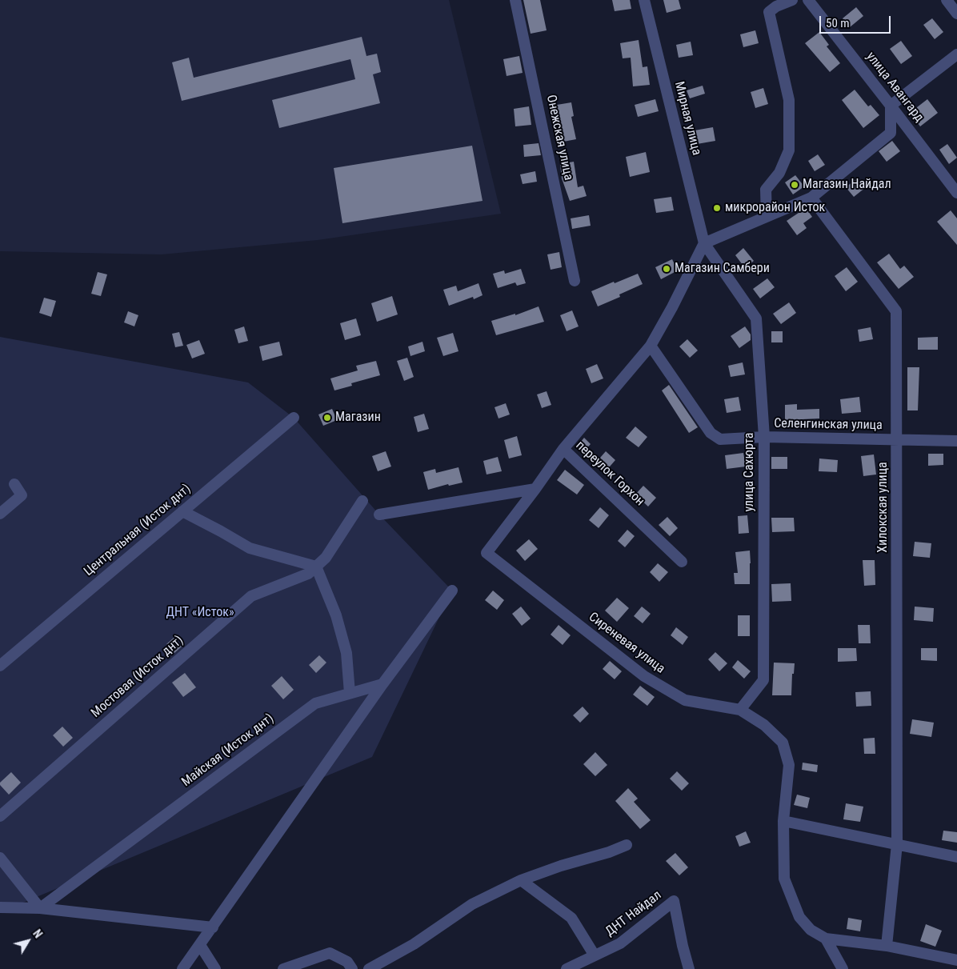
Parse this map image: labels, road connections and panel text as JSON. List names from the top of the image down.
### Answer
{
  "streets": {
    "street": [
      "улица Авангард",
      "Мирная улица",
      "Онежская улица",
      "Селенгинская улица",
      "улица Сахюрта",
      "переулок Горхон",
      "Хилокская улица",
      "Центральная (Исток днт)",
      "Сиреневая улица",
      "Мостовая (Исток днт)",
      "Майская (Исток днт)",
      "ДНТ Найдал"
    ]
  },
  "crossings": [
    ["Мирная улица", "улица Сахюрта"],
    ["Селенгинская улица", "улица Сахюрта"],
    ["Селенгинская улица", "Хилокская улица"],
    ["улица Сахюрта", "Сиреневая улица"],
    ["переулок Горхон", "Сиреневая улица"]
  ],
  "parks": ["ДНТ «Исток»"],
  "places": [
    "Магазин Найдал",
    "микрорайон Исток",
    "Магазин Самбери",
    "Магазин"
  ],
  "scale_bar": "50 m",
  "north": "top right"
}
